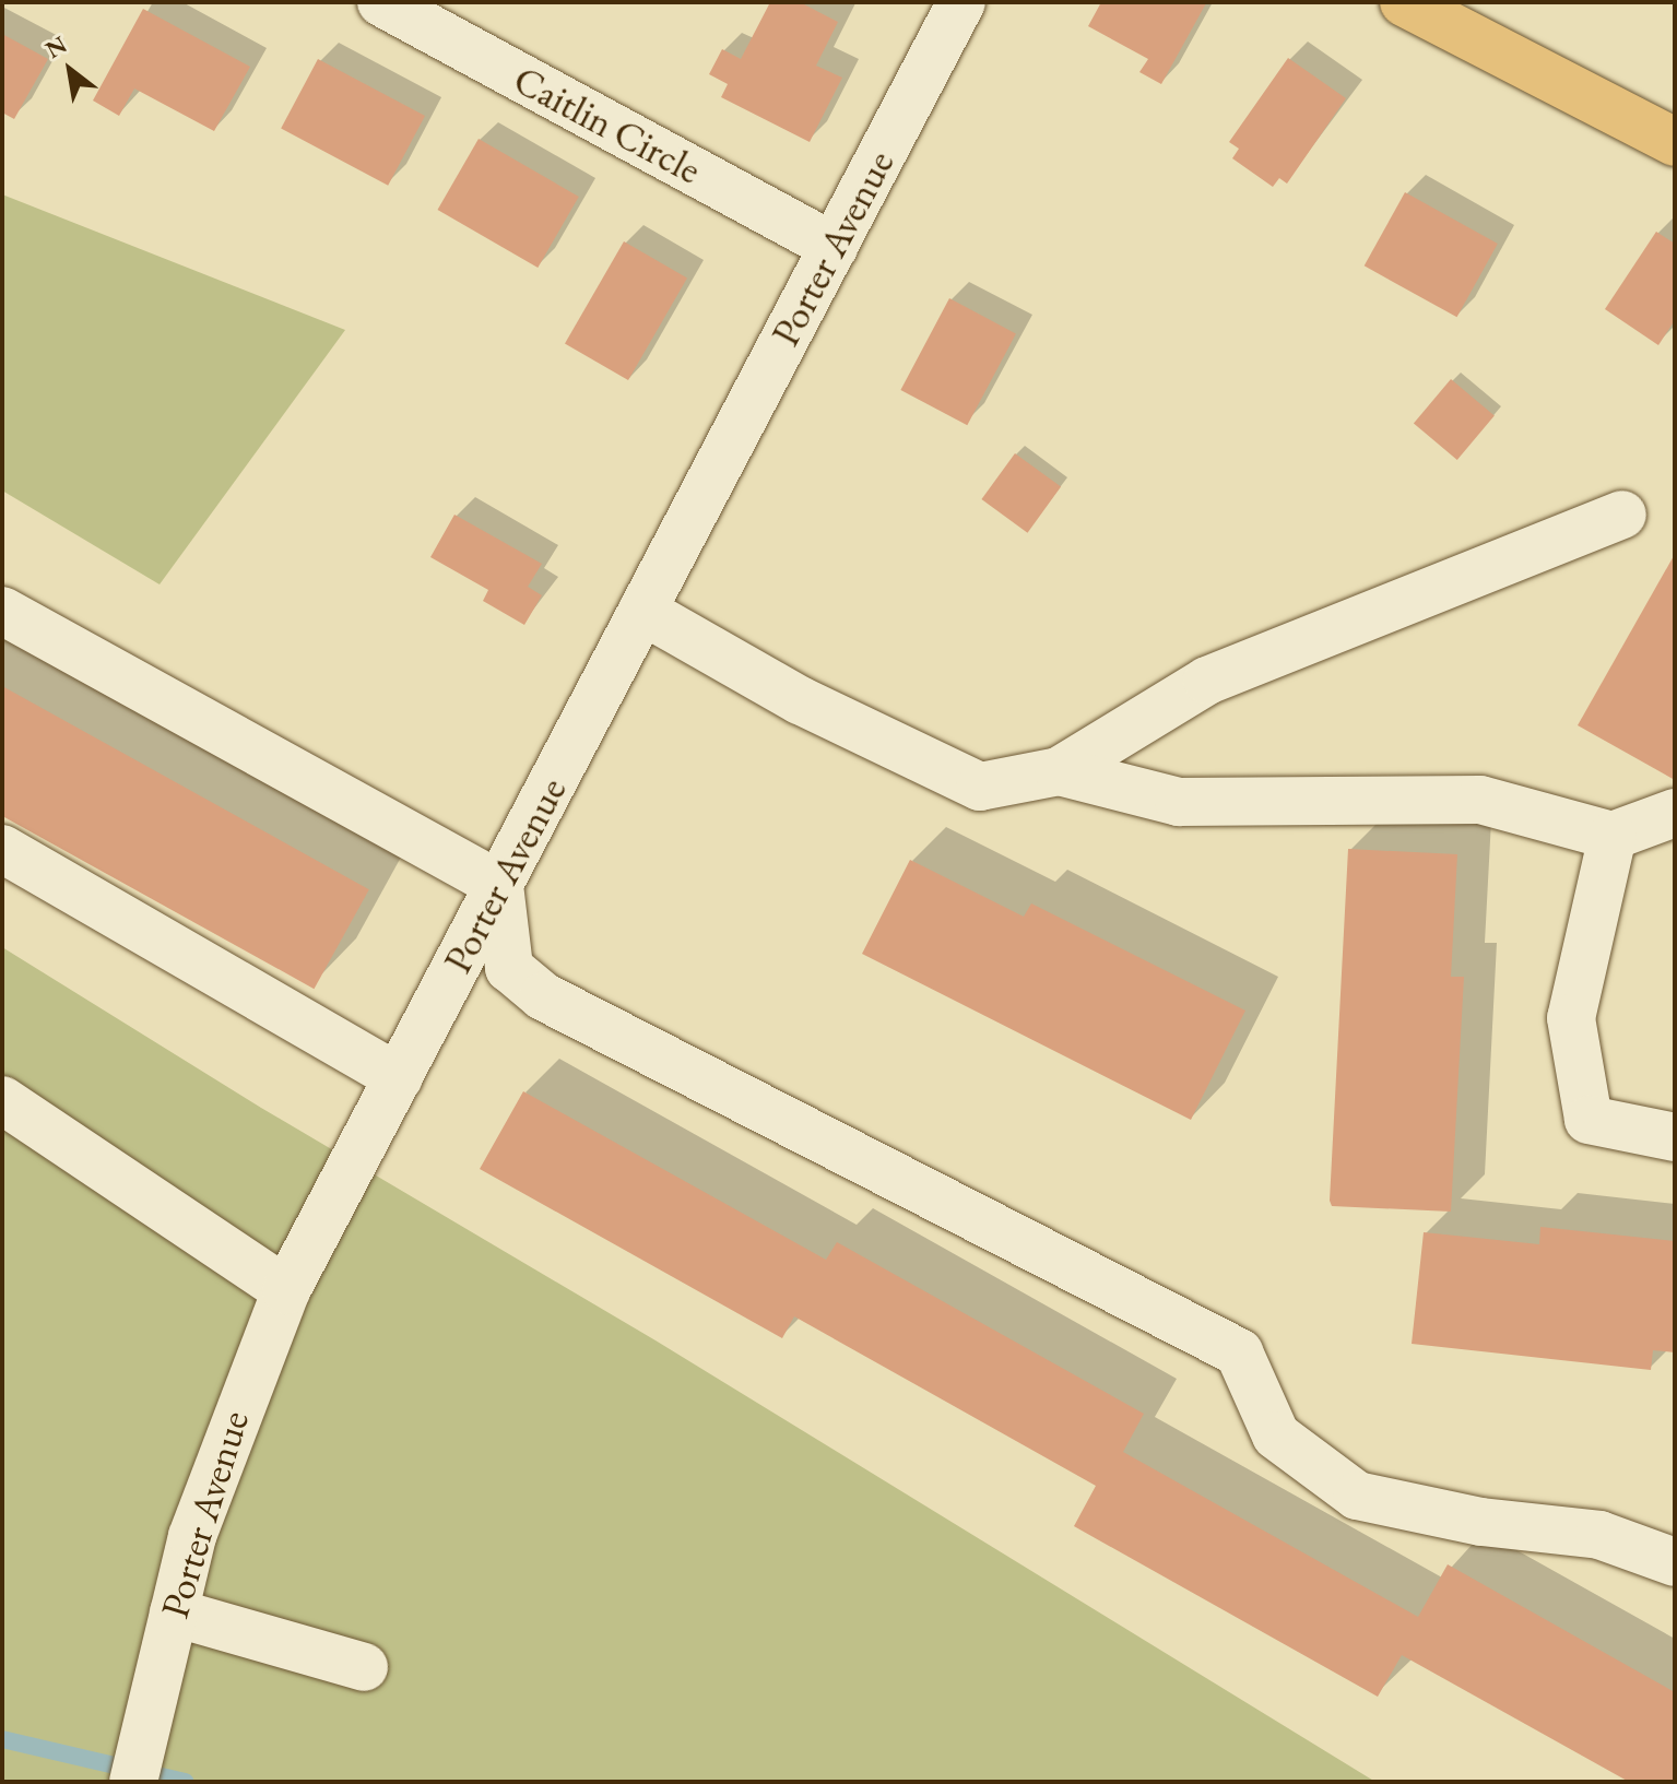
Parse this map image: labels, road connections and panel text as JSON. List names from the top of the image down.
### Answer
{
  "streets": {
    "street": ["Caitlin Circle", "Porter Avenue"]
  },
  "crossings": [
    ["Caitlin Circle", "Porter Avenue"]
  ],
  "north": "top left"
}
